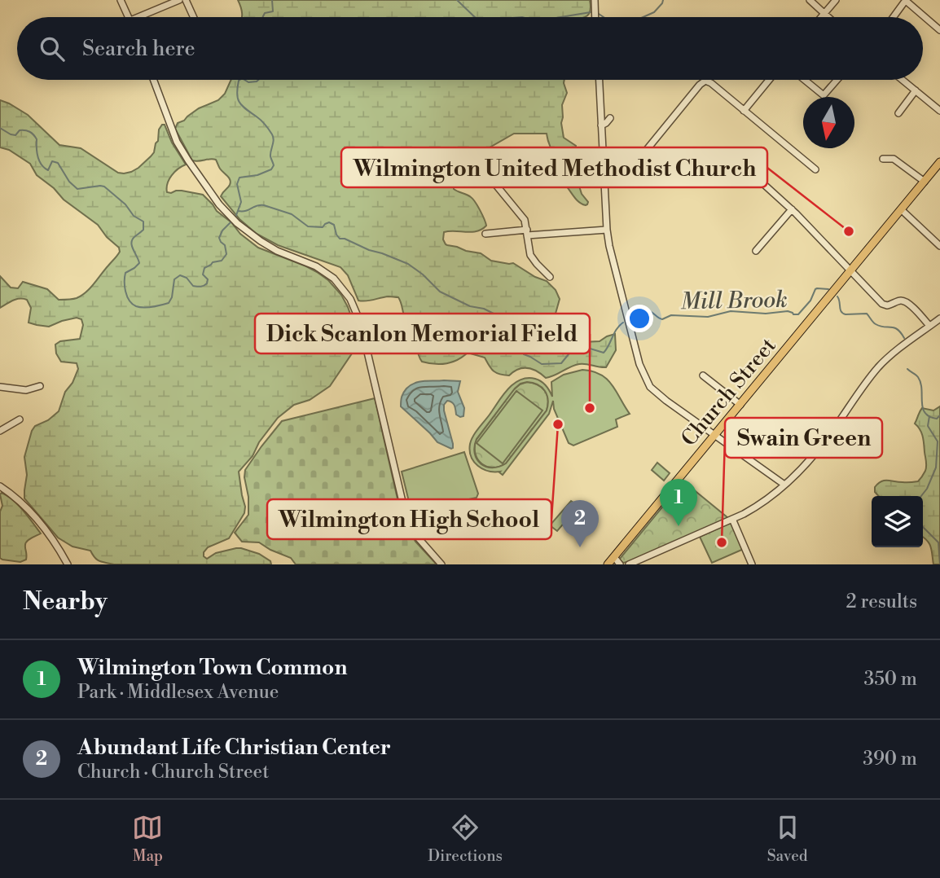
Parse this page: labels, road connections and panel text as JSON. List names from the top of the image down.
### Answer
{
  "streets": {
    "main road": ["Church Street"]
  },
  "water": ["Mill Brook"],
  "places": [
    "Wilmington United Methodist Church",
    "Dick Scanlon Memorial Field",
    "Wilmington High School",
    "Swain Green"
  ],
  "north": "bottom",
  "page": {
    "search": "Search here",
    "pins": ["1", "2"],
    "heading": ["Nearby", "2 results"],
    "list": [
      {
        "mark": "1",
        "name": "Wilmington Town Common",
        "note": "Park · Middlesex Avenue",
        "value": "350 m"
      },
      {
        "mark": "2",
        "name": "Abundant Life Christian Center",
        "note": "Church · Church Street",
        "value": "390 m"
      }
    ],
    "nav": ["Map", "Directions", "Saved"]
  }
}
